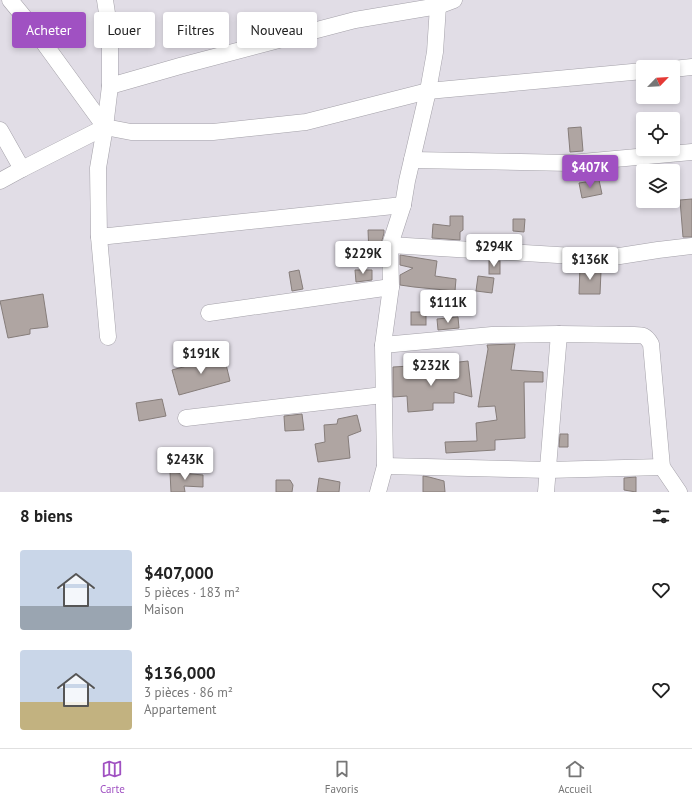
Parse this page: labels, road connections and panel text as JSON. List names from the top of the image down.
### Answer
{
  "north": "top right",
  "page": {
    "chip": [
      "Acheter",
      "Louer",
      "Filtres",
      "Nouveau"
    ],
    "price": [
      "$407K",
      "$294K",
      "$229K",
      "$136K",
      "$111K",
      "$191K",
      "$232K",
      "$243K"
    ],
    "heading": "8 biens",
    "list": [
      {
        "name": "$407,000",
        "note": "5 pièces · 183 m² · Maison"
      },
      {
        "name": "$136,000",
        "note": "3 pièces · 86 m² · Appartement"
      }
    ],
    "tabs": ["Carte", "Favoris", "Accueil"]
  }
}
